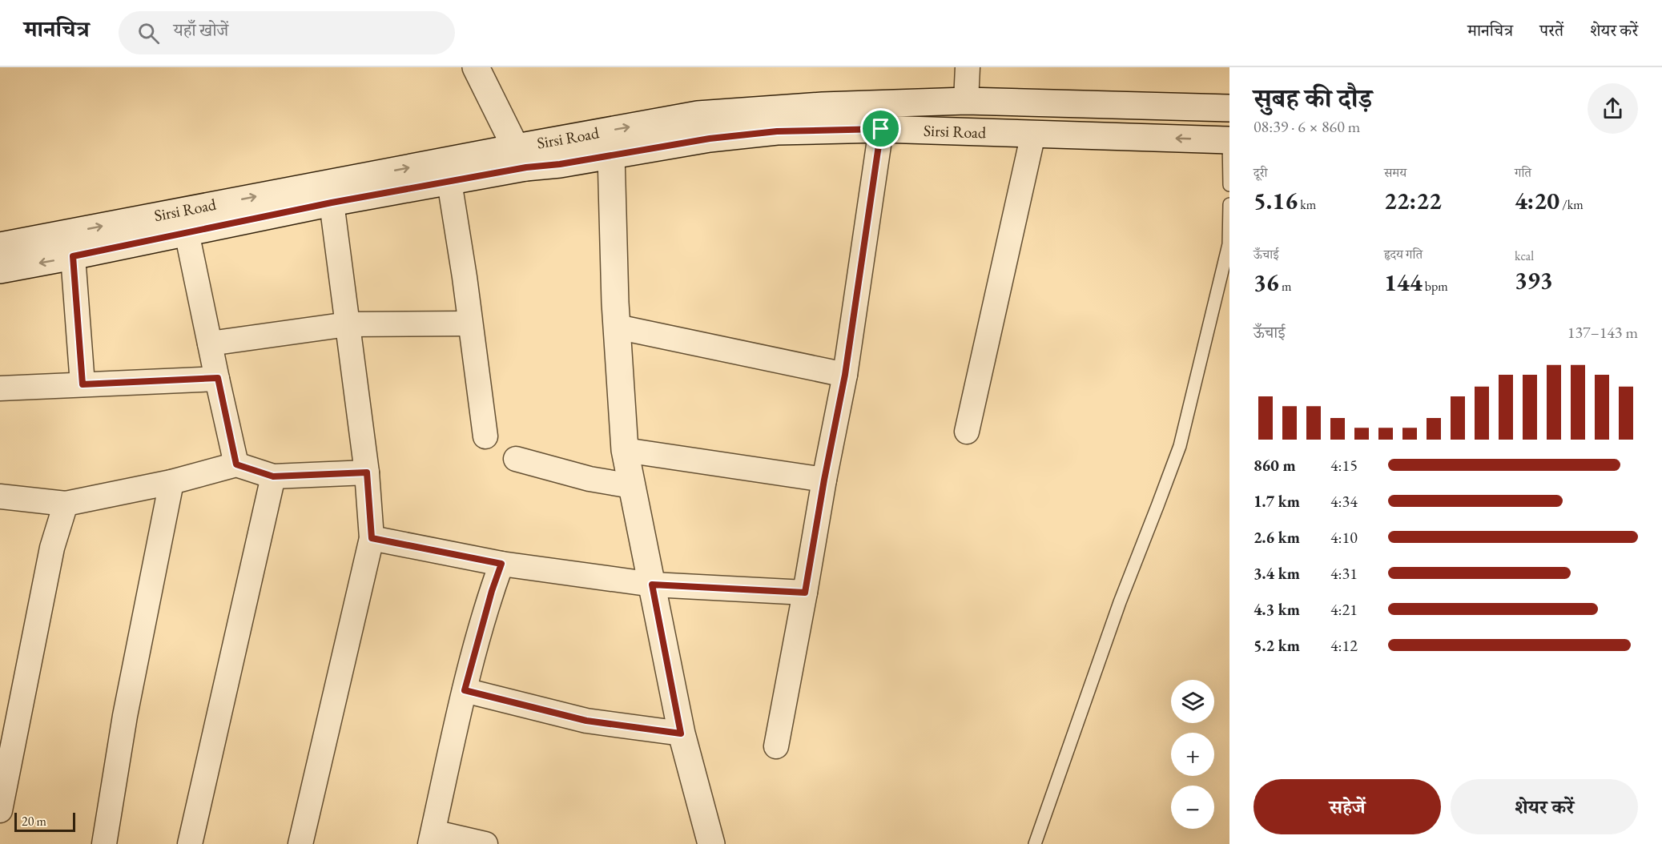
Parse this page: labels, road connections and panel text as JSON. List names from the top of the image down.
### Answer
{
  "streets": {
    "main road": ["Sirsi Road"]
  },
  "scale_bar": "20 m",
  "page": {
    "header": "मानचित्र",
    "search": "यहाँ खोजें",
    "nav": ["मानचित्र", "परतें", "शेयर करें"],
    "heading": ["सुबह की दौड़", "08:39 · 6 × 860 m"],
    "stats": [
      ["दूरी", "5.16 km"],
      ["समय", "22:22"],
      ["गति", "4:20 /km"],
      ["ऊँचाई", "36 m"],
      ["हृदय गति", "144 bpm"],
      ["kcal", "393"]
    ],
    "chart": ["ऊँचाई", "137–143 m"],
    "list": [
      {
        "name": "860 m",
        "note": "4:15"
      },
      {
        "name": "1.7 km",
        "note": "4:34"
      },
      {
        "name": "2.6 km",
        "note": "4:10"
      },
      {
        "name": "3.4 km",
        "note": "4:31"
      },
      {
        "name": "4.3 km",
        "note": "4:21"
      },
      {
        "name": "5.2 km",
        "note": "4:12"
      }
    ],
    "map_buttons": ["+", "−"],
    "buttons": ["सहेजें", "शेयर करें"],
    "scale": "20 m"
  }
}
